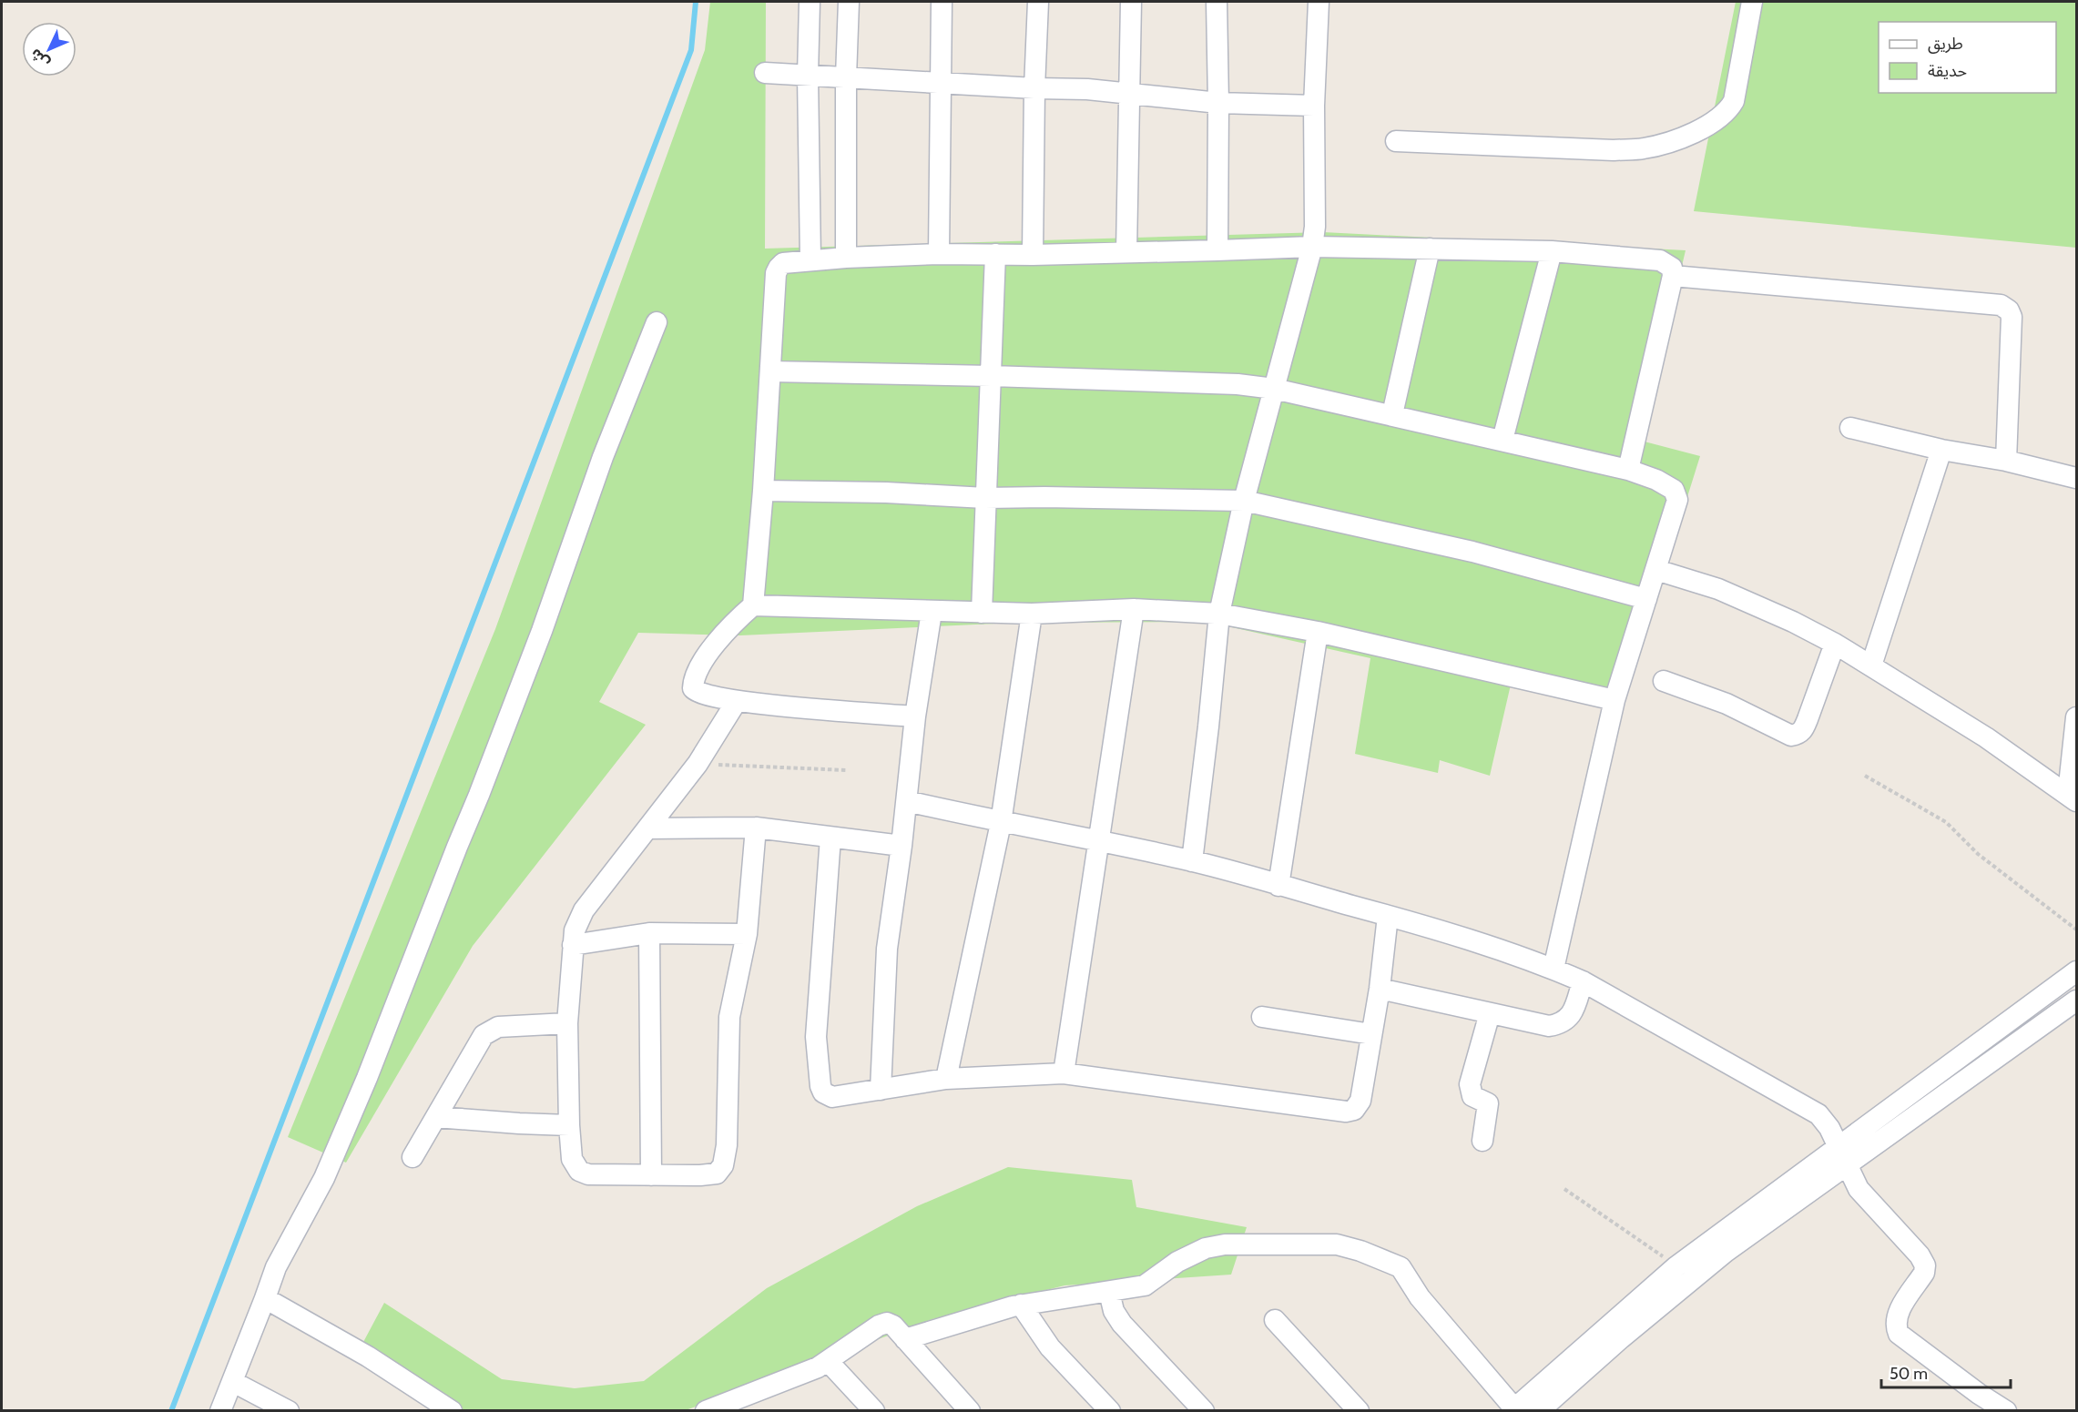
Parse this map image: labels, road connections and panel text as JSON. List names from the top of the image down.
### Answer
{
  "legend": ["طريق", "حديقة"],
  "scale_bar": "50 m",
  "north": "bottom left"
}
